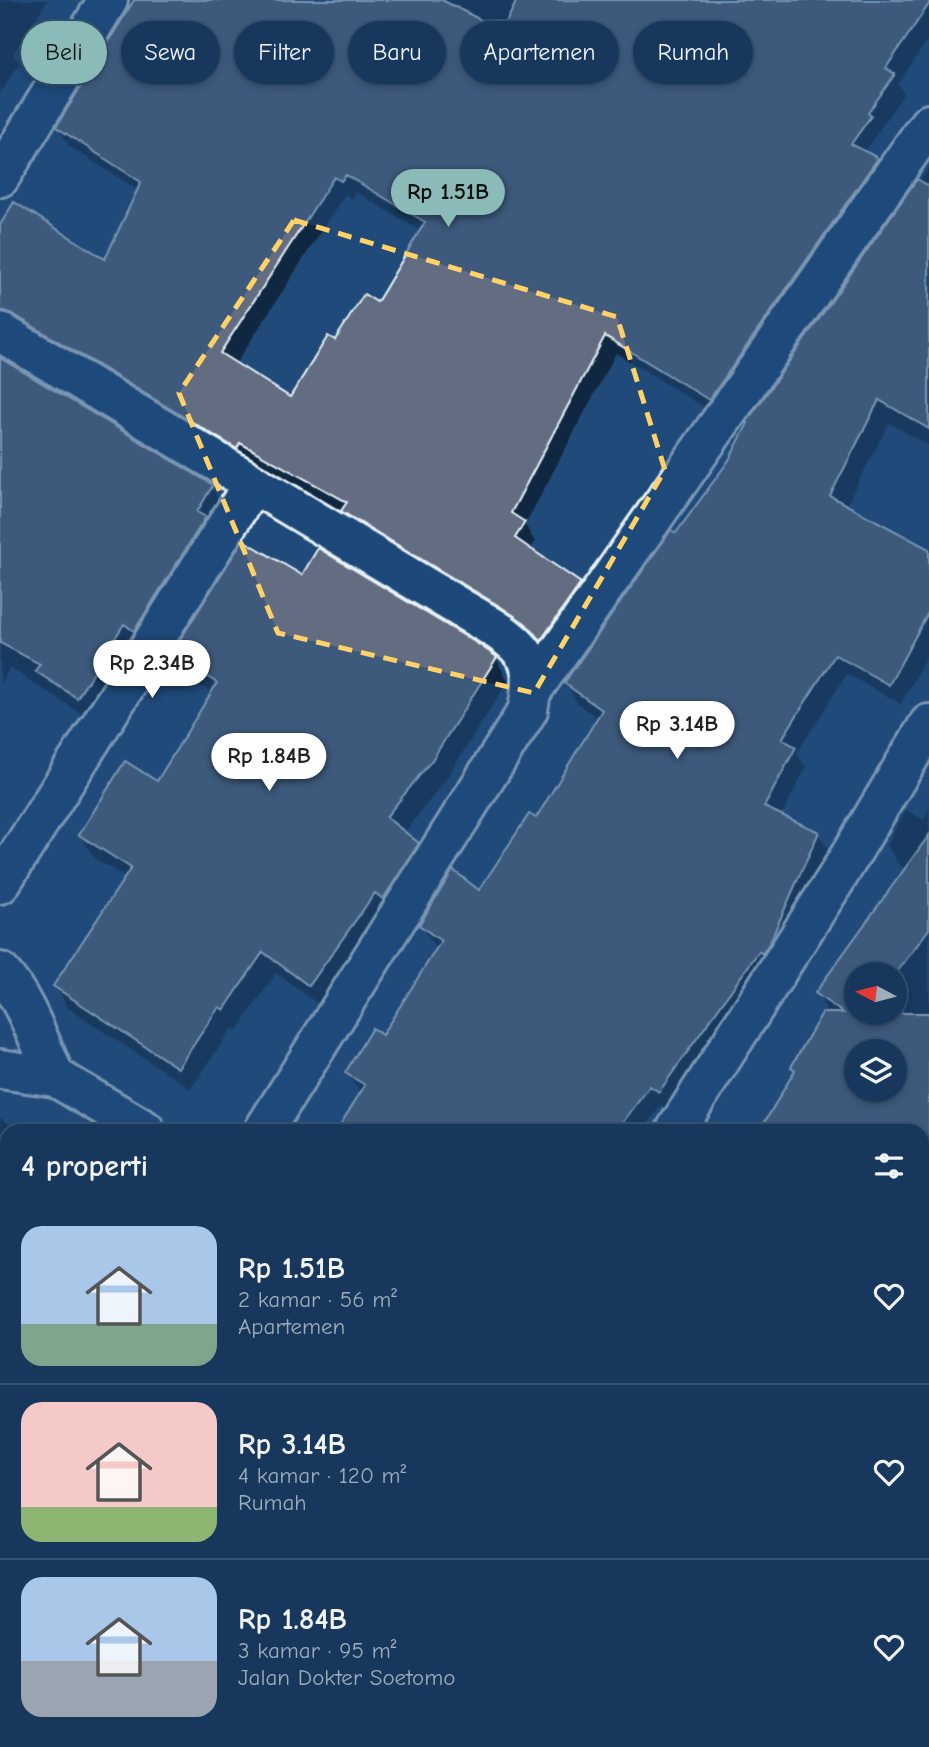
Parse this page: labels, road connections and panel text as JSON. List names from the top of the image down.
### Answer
{
  "north": "left",
  "page": {
    "chip": [
      "Beli",
      "Sewa",
      "Filter",
      "Baru",
      "Apartemen",
      "Rumah"
    ],
    "price": [
      "Rp 1.51B",
      "Rp 2.34B",
      "Rp 3.14B",
      "Rp 1.84B"
    ],
    "heading": "4 properti",
    "list": [
      {
        "name": "Rp 1.51B",
        "note": "2 kamar · 56 m² · Apartemen"
      },
      {
        "name": "Rp 3.14B",
        "note": "4 kamar · 120 m² · Rumah"
      },
      {
        "name": "Rp 1.84B",
        "note": "3 kamar · 95 m² · Jalan Dokter Soetomo"
      }
    ]
  }
}
